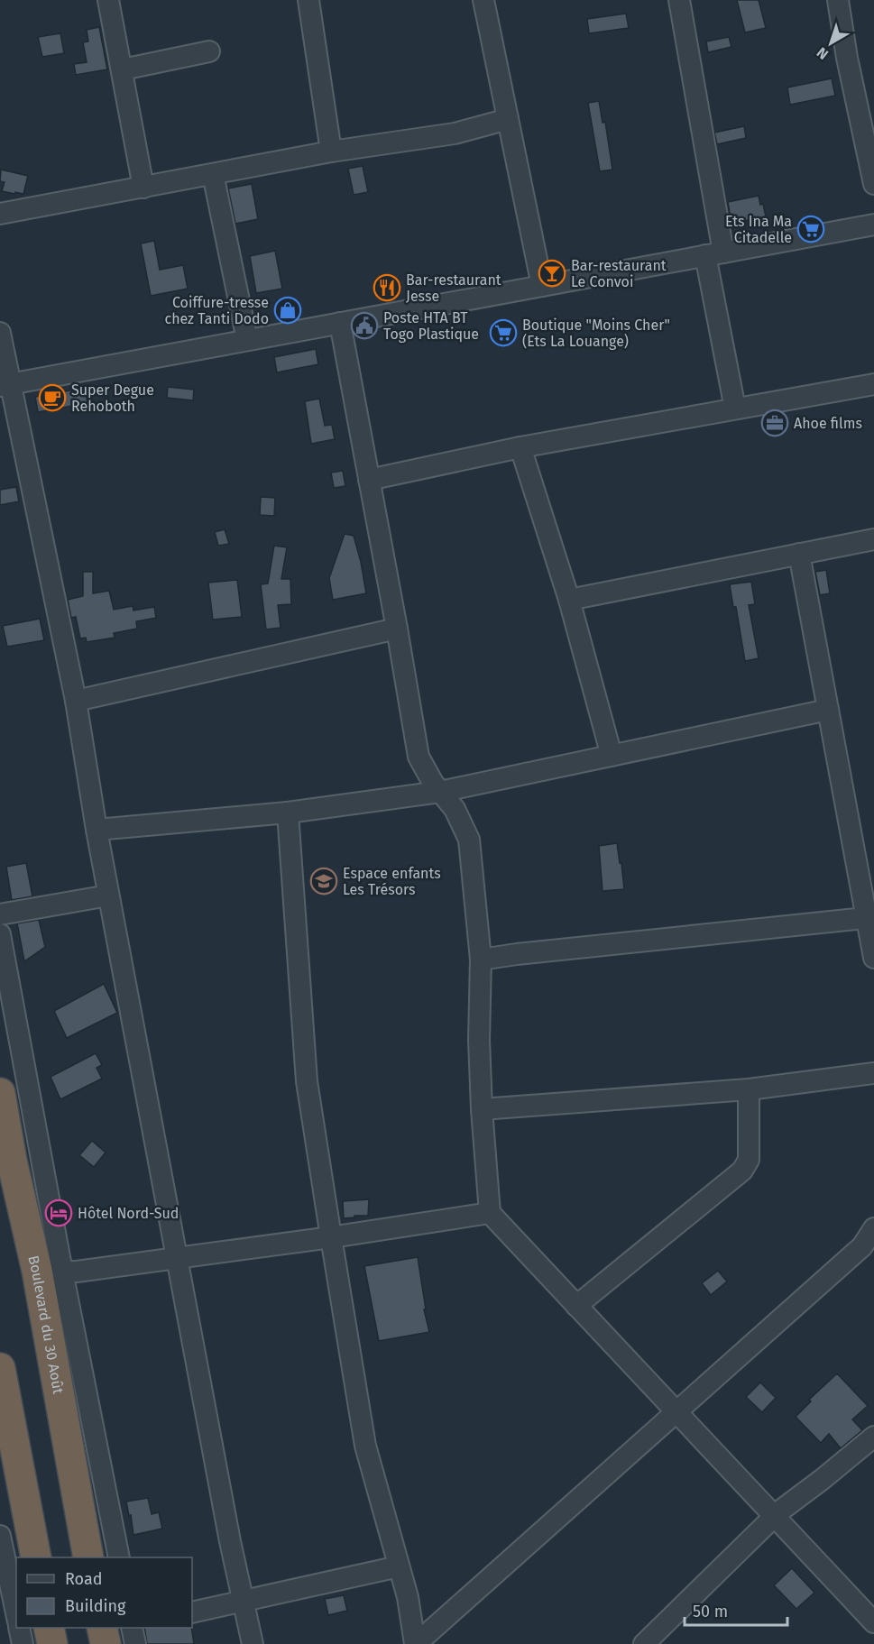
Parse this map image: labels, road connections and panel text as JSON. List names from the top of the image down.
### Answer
{
  "streets": {
    "highway": ["Boulevard du 30 Août"]
  },
  "places": {
    "supermarket": ["Ets Ina Ma Citadelle", "Boutique \"Moins Cher\" (Ets La Louange)"],
    "bar": ["Bar-restaurant Le Convoi"],
    "restaurant": ["Bar-restaurant Jesse"],
    "shop": ["Coiffure-tresse chez Tanti Dodo"],
    "public building": ["Poste HTA BT Togo Plastique"],
    "cafe": ["Super Degue Rehoboth"],
    "office": ["Ahoe films"],
    "school or university": ["Espace enfants Les Trésors"],
    "hotel": ["Hôtel Nord-Sud"]
  },
  "legend": ["Road", "Building"],
  "scale_bar": "50 m",
  "north": "bottom left"
}
